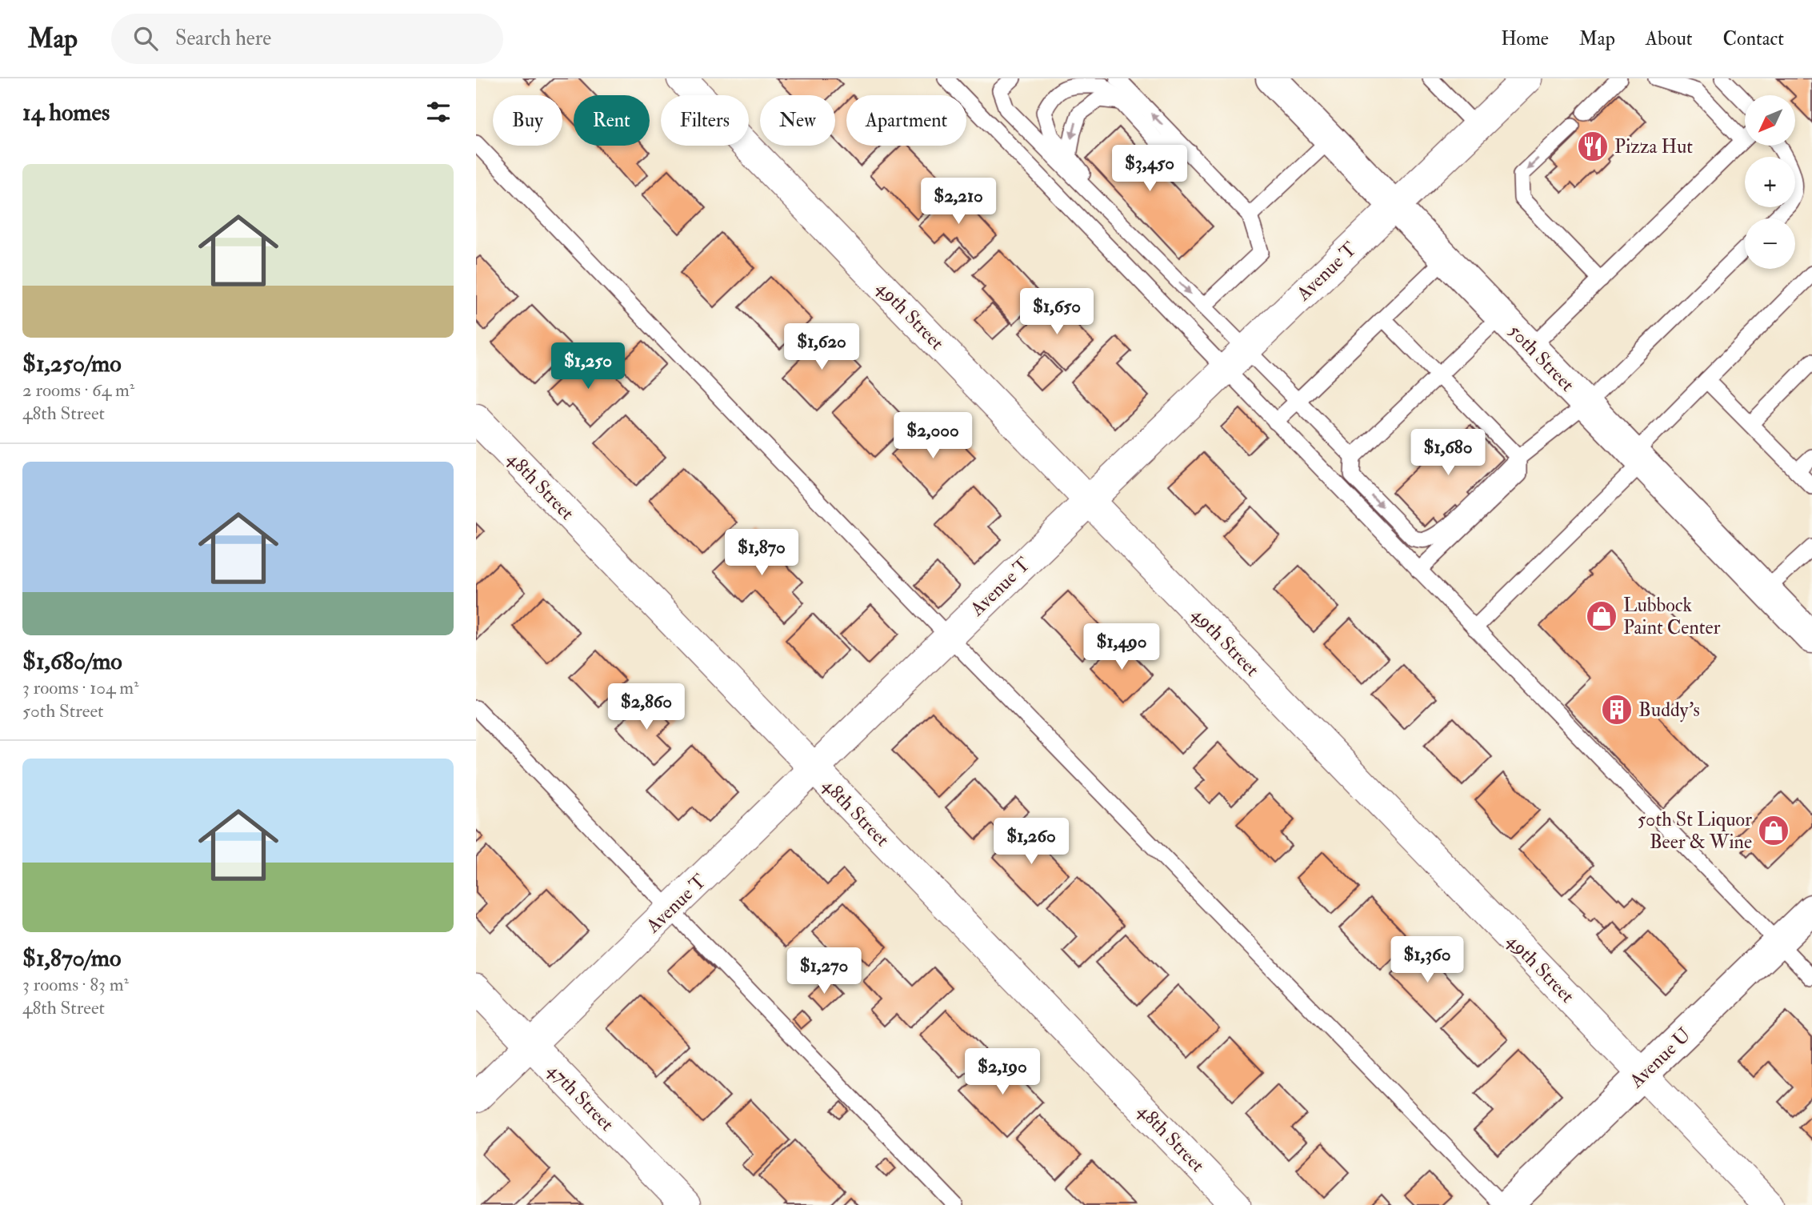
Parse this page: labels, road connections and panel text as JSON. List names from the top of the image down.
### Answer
{
  "streets": {
    "main road": ["50th Street", "Avenue U"],
    "street": [
      "Avenue T",
      "49th Street",
      "48th Street",
      "47th Street"
    ]
  },
  "crossings": [
    ["Avenue T", "49th Street"],
    ["Avenue T", "50th Street"],
    ["Avenue T", "48th Street"],
    ["Avenue T", "47th Street"],
    ["49th Street", "Avenue U"]
  ],
  "places": {
    "restaurant": ["Pizza Hut"],
    "shop": ["Lubbock Paint Center", "50th St Liquor Beer & Wine"],
    "building": ["Buddy's"]
  },
  "north": "bottom left",
  "page": {
    "header": "Map",
    "search": "Search here",
    "nav": [
      "Home",
      "Map",
      "About",
      "Contact"
    ],
    "heading": "14 homes",
    "map_buttons": ["+", "−"],
    "chip": [
      "Buy",
      "Rent",
      "Filters",
      "New",
      "Apartment"
    ],
    "price": [
      "$3,450",
      "$2,210",
      "$1,650",
      "$1,620",
      "$1,250",
      "$2,000",
      "$1,680",
      "$1,870",
      "$1,490",
      "$2,860",
      "$1,260",
      "$1,360",
      "$1,270",
      "$2,190"
    ],
    "list": [
      {
        "name": "$1,250/mo",
        "note": "2 rooms · 64 m² · 48th Street"
      },
      {
        "name": "$1,680/mo",
        "note": "3 rooms · 104 m² · 50th Street"
      },
      {
        "name": "$1,870/mo",
        "note": "3 rooms · 83 m² · 48th Street"
      }
    ]
  }
}
